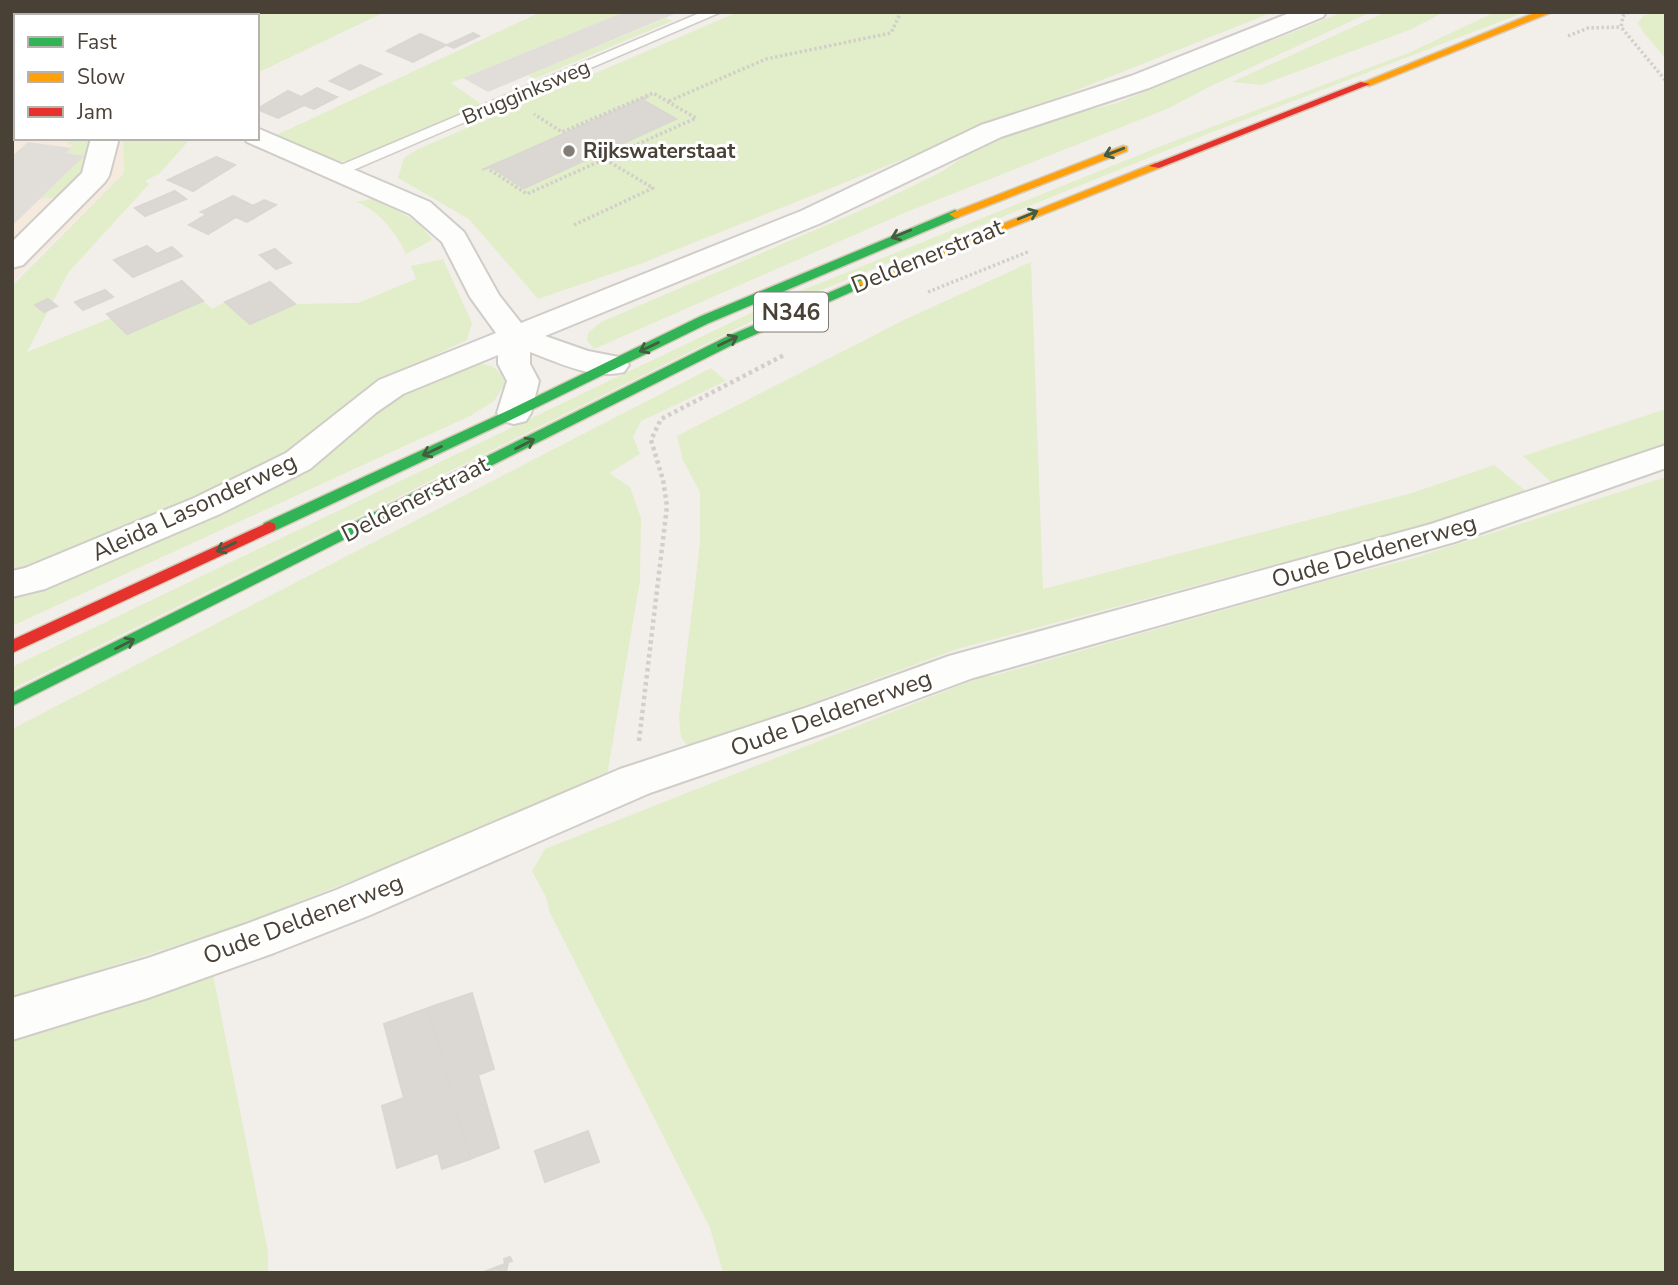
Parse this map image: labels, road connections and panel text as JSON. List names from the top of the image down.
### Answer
{
  "streets": {
    "main road": ["Deldenerstraat", "N346"],
    "street": ["Aleida Lasonderweg", "Oude Deldenerweg"],
    "lane": ["Brugginksweg"]
  },
  "places": ["Rijkswaterstaat"],
  "legend": ["Fast", "Slow", "Jam"]
}
